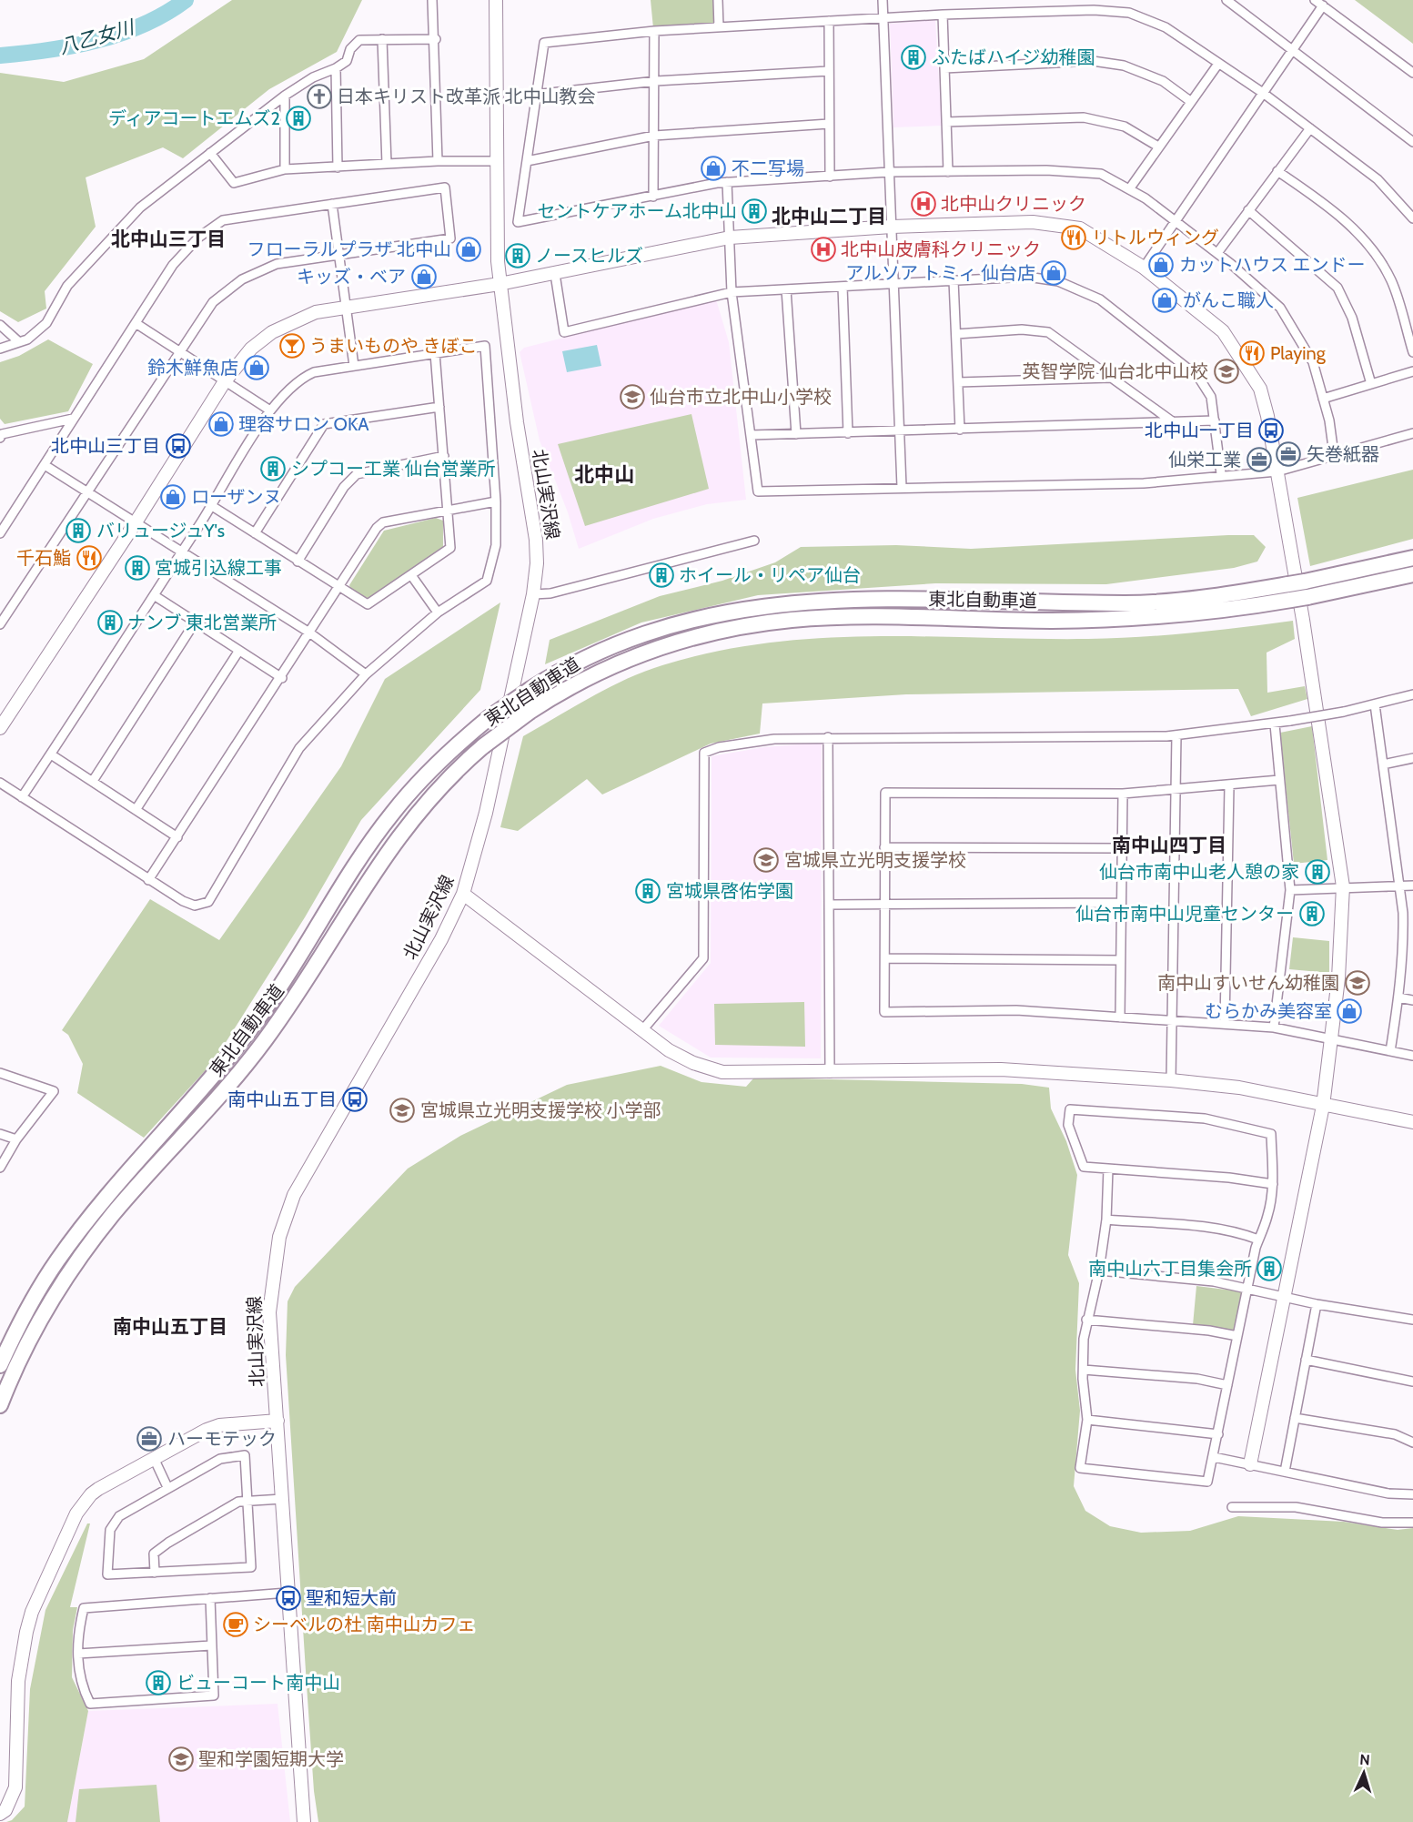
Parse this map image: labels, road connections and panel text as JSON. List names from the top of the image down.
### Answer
{
  "streets": {
    "highway": ["東北自動車道"],
    "street": ["北山実沢線"]
  },
  "districts": [
    "北中山二丁目",
    "北中山三丁目",
    "北中山",
    "南中山四丁目",
    "南中山五丁目"
  ],
  "water": ["八乙女川"],
  "places": {
    "building": [
      "ふたばハイジ幼稚園",
      "ディアコートエムズ2",
      "セントケアホーム北中山",
      "ノースヒルズ",
      "シプコー工業 仙台営業所",
      "バリュージュY's",
      "宮城引込線工事",
      "ホイール・リペア仙台",
      "ナンブ 東北営業所",
      "仙台市南中山老人憩の家",
      "宮城県啓佑学園",
      "仙台市南中山児童センター",
      "南中山六丁目集会所",
      "ビューコート南中山"
    ],
    "church": ["日本キリスト改革派 北中山教会"],
    "shop": [
      "不二写場",
      "フローラルプラザ 北中山",
      "カットハウス エンドー",
      "アルソア トミィ 仙台店",
      "キッズ・ベア",
      "がんこ職人",
      "鈴木鮮魚店",
      "理容サロン OKA",
      "ローザンヌ",
      "むらかみ美容室"
    ],
    "hospital": ["北中山クリニック", "北中山皮膚科クリニック"],
    "restaurant": ["リトルウィング", "Playing", "千石鮨"],
    "bar": ["うまいものや きぼこ"],
    "school or university": [
      "英智学院 仙台北中山校",
      "仙台市立北中山小学校",
      "宮城県立光明支援学校",
      "南中山すいせん幼稚園",
      "宮城県立光明支援学校 小学部",
      "聖和学園短期大学"
    ],
    "bus stop": [
      "北中山一丁目",
      "北中山三丁目",
      "南中山五丁目",
      "聖和短大前"
    ],
    "office": ["矢巻紙器", "仙栄工業", "ハーモテック"],
    "cafe": ["シーベルの杜 南中山カフェ"]
  },
  "north": "top"
}
